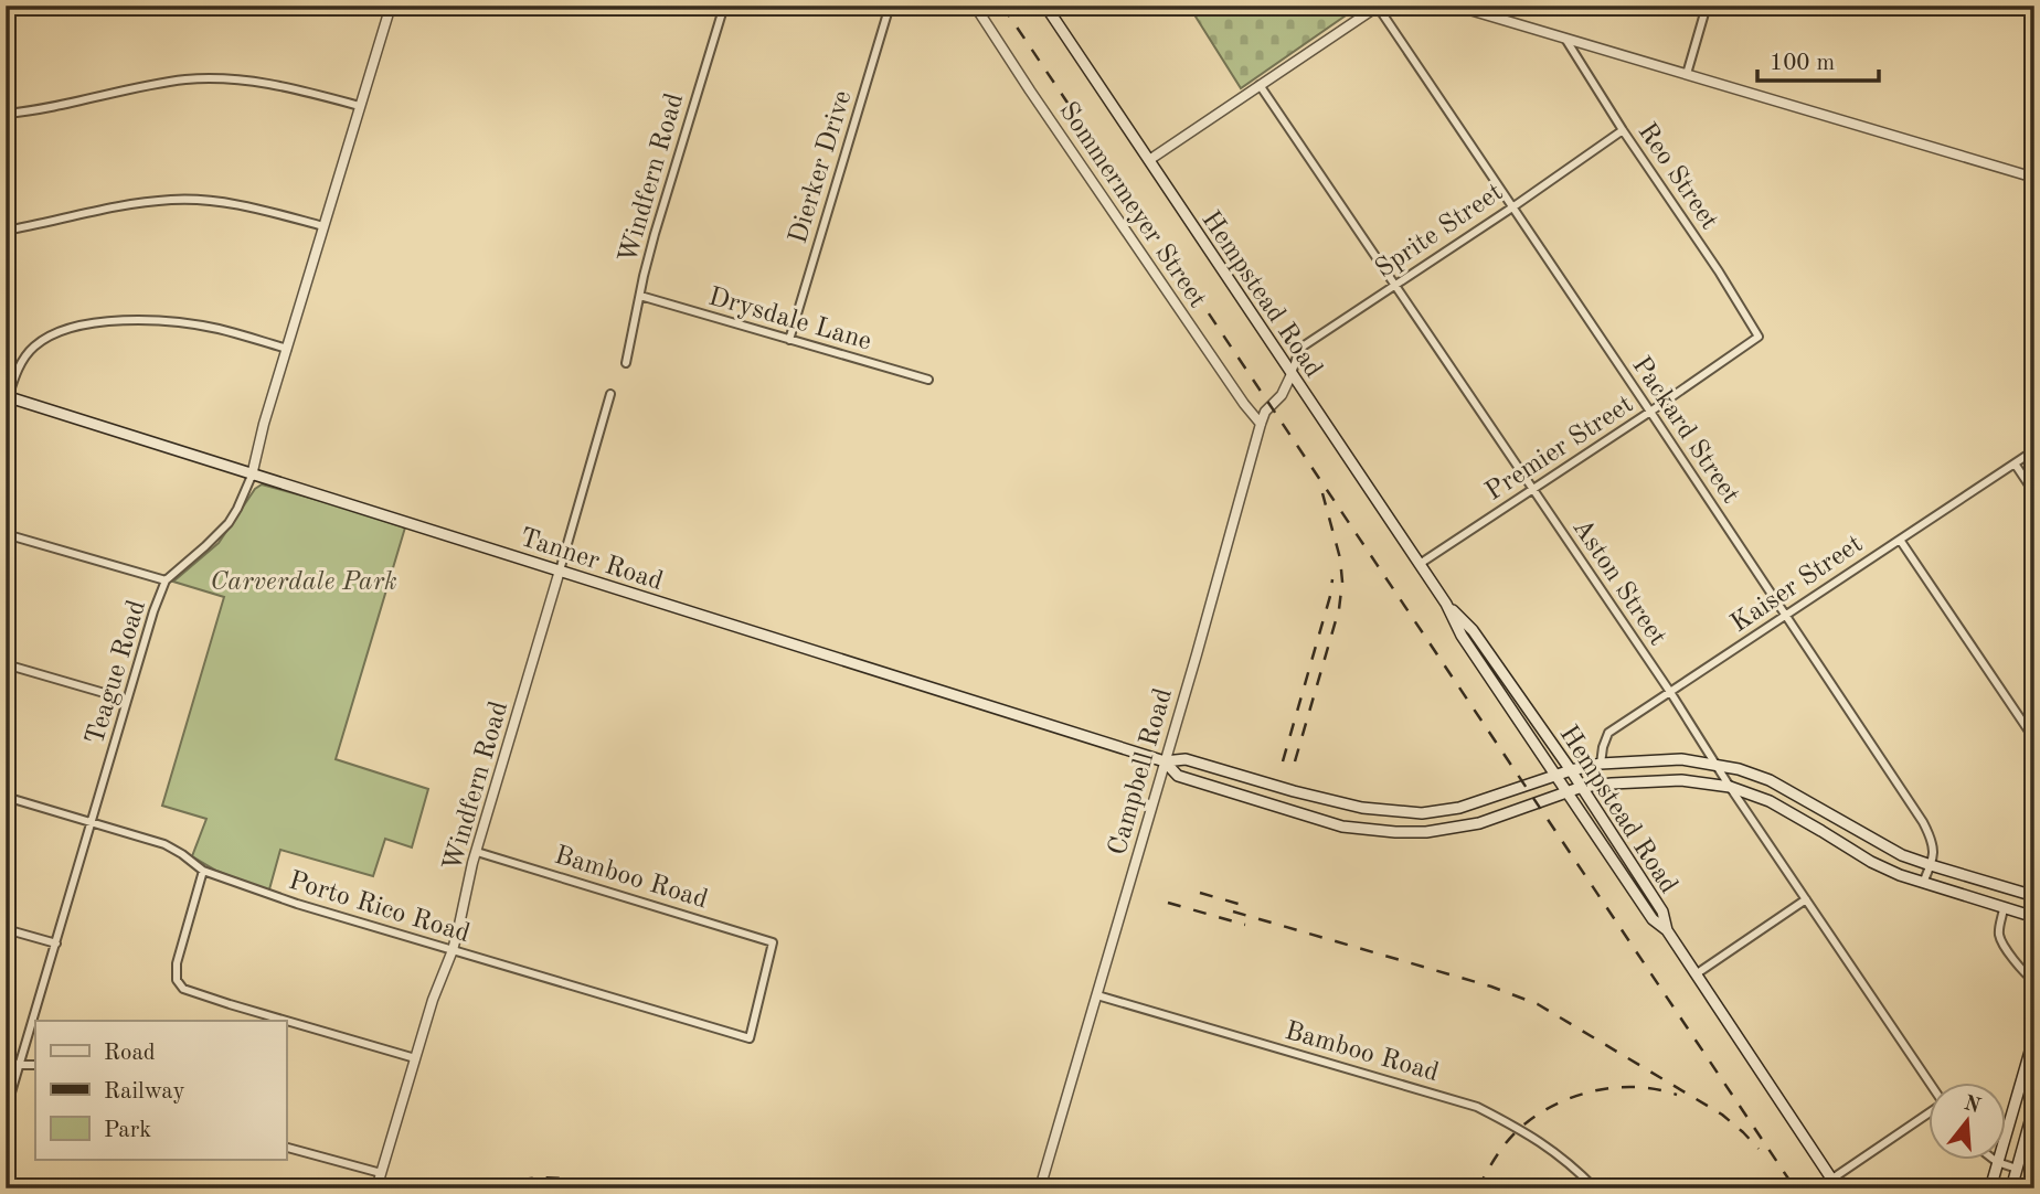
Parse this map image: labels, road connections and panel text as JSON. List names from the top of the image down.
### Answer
{
  "streets": {
    "main road": ["Hempstead Road", "Tanner Road"],
    "street": [
      "Dierker Drive",
      "Reo Street",
      "Windfern Road",
      "Sommermeyer Street",
      "Sprite Street",
      "Drysdale Lane",
      "Packard Street",
      "Premier Street",
      "Aston Street",
      "Kaiser Street",
      "Teague Road",
      "Campbell Road",
      "Bamboo Road",
      "Porto Rico Road"
    ]
  },
  "crossings": [
    ["Dierker Drive", "Drysdale Lane"],
    ["Reo Street", "Sprite Street"],
    ["Reo Street", "Premier Street"],
    ["Windfern Road", "Drysdale Lane"],
    ["Windfern Road", "Tanner Road"],
    ["Windfern Road", "Bamboo Road"],
    ["Windfern Road", "Porto Rico Road"],
    ["Sommermeyer Street", "Campbell Road"],
    ["Sprite Street", "Hempstead Road"],
    ["Sprite Street", "Packard Street"],
    ["Sprite Street", "Aston Street"],
    ["Sprite Street", "Campbell Road"],
    ["Hempstead Road", "Premier Street"],
    ["Hempstead Road", "Campbell Road"],
    ["Packard Street", "Premier Street"],
    ["Packard Street", "Kaiser Street"],
    ["Premier Street", "Aston Street"],
    ["Tanner Road", "Teague Road"],
    ["Tanner Road", "Campbell Road"],
    ["Aston Street", "Kaiser Street"],
    ["Teague Road", "Porto Rico Road"],
    ["Campbell Road", "Bamboo Road"],
    ["Bamboo Road", "Porto Rico Road"]
  ],
  "parks": ["Carverdale Park"],
  "legend": ["Road", "Railway", "Park"],
  "scale_bar": "100 m",
  "north": "top"
}
